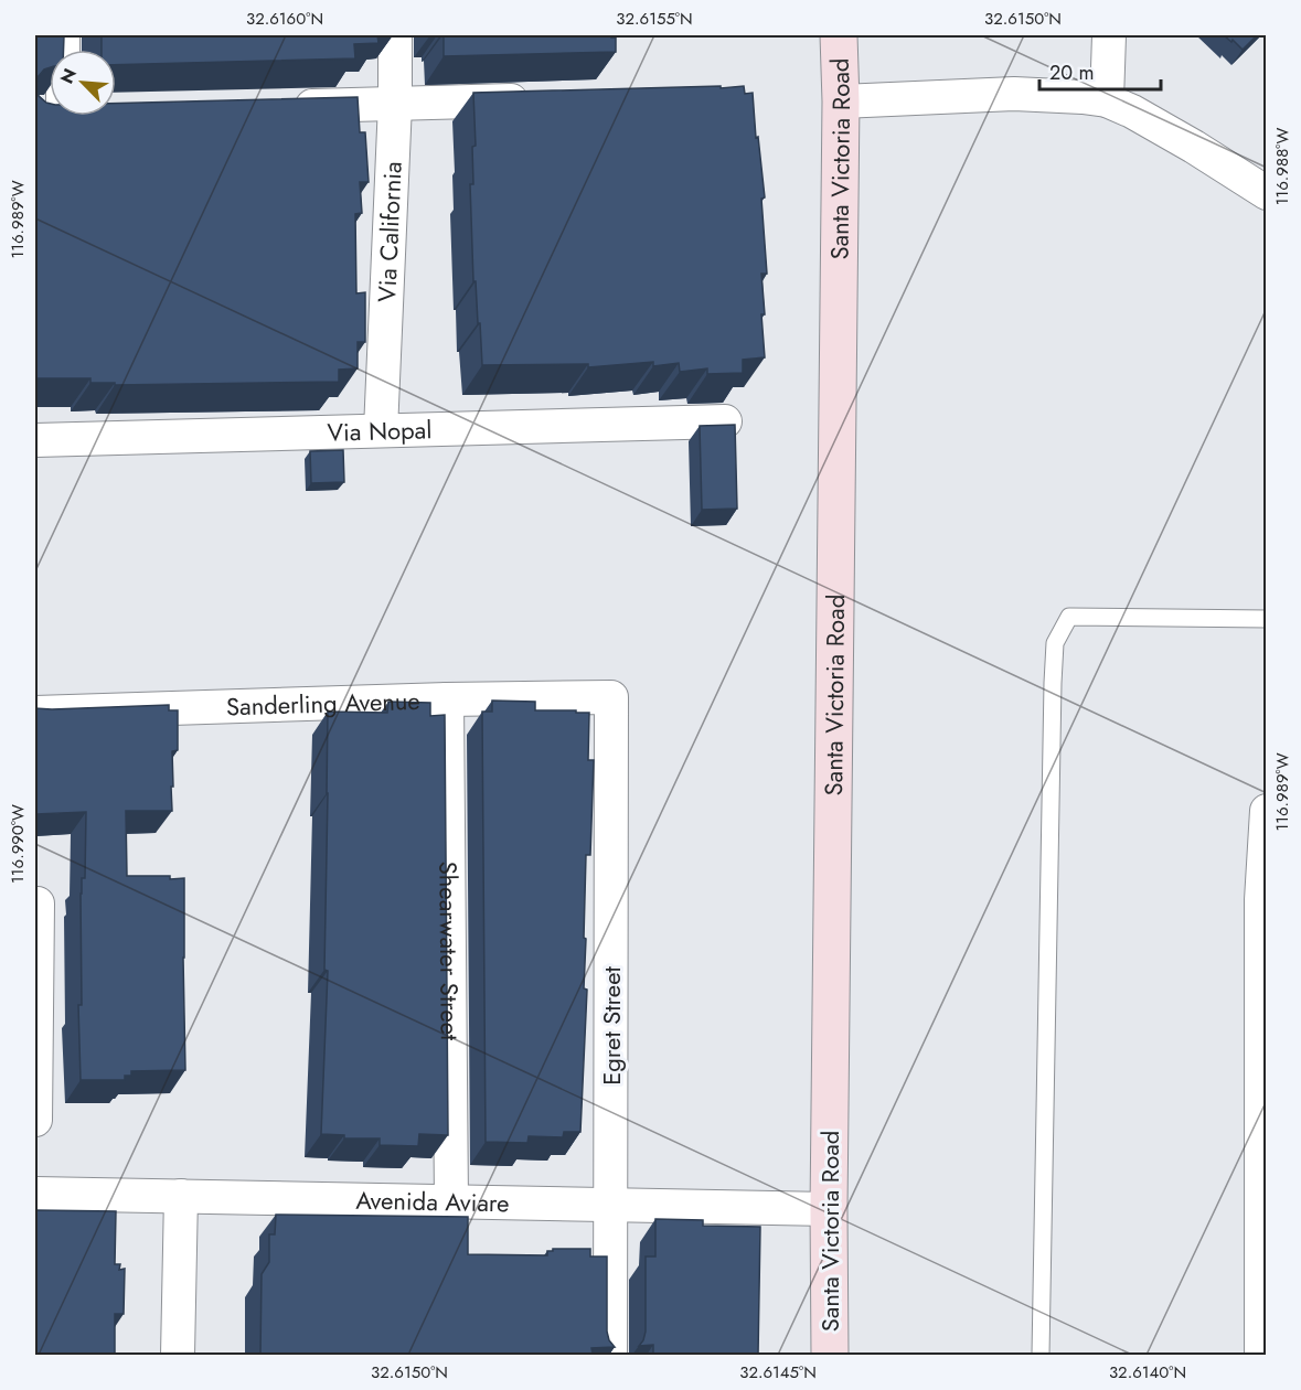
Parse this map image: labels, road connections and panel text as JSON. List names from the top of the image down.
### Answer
{
  "streets": {
    "street": [
      "Santa Victoria Road",
      "Via California",
      "Via Nopal",
      "Sanderling Avenue",
      "Shearwater Street",
      "Egret Street",
      "Avenida Aviare"
    ]
  },
  "crossings": [
    ["Santa Victoria Road", "Avenida Aviare"],
    ["Via California", "Via Nopal"],
    ["Sanderling Avenue", "Shearwater Street"],
    ["Sanderling Avenue", "Egret Street"],
    ["Shearwater Street", "Avenida Aviare"],
    ["Egret Street", "Avenida Aviare"]
  ],
  "scale_bar": "20 m",
  "north": "top left",
  "coordinates": [
    "32.6160°N",
    "32.6155°N",
    "32.6150°N",
    "116.988°W",
    "116.989°W",
    "116.990°W",
    "32.6145°N",
    "32.6140°N"
  ]
}
